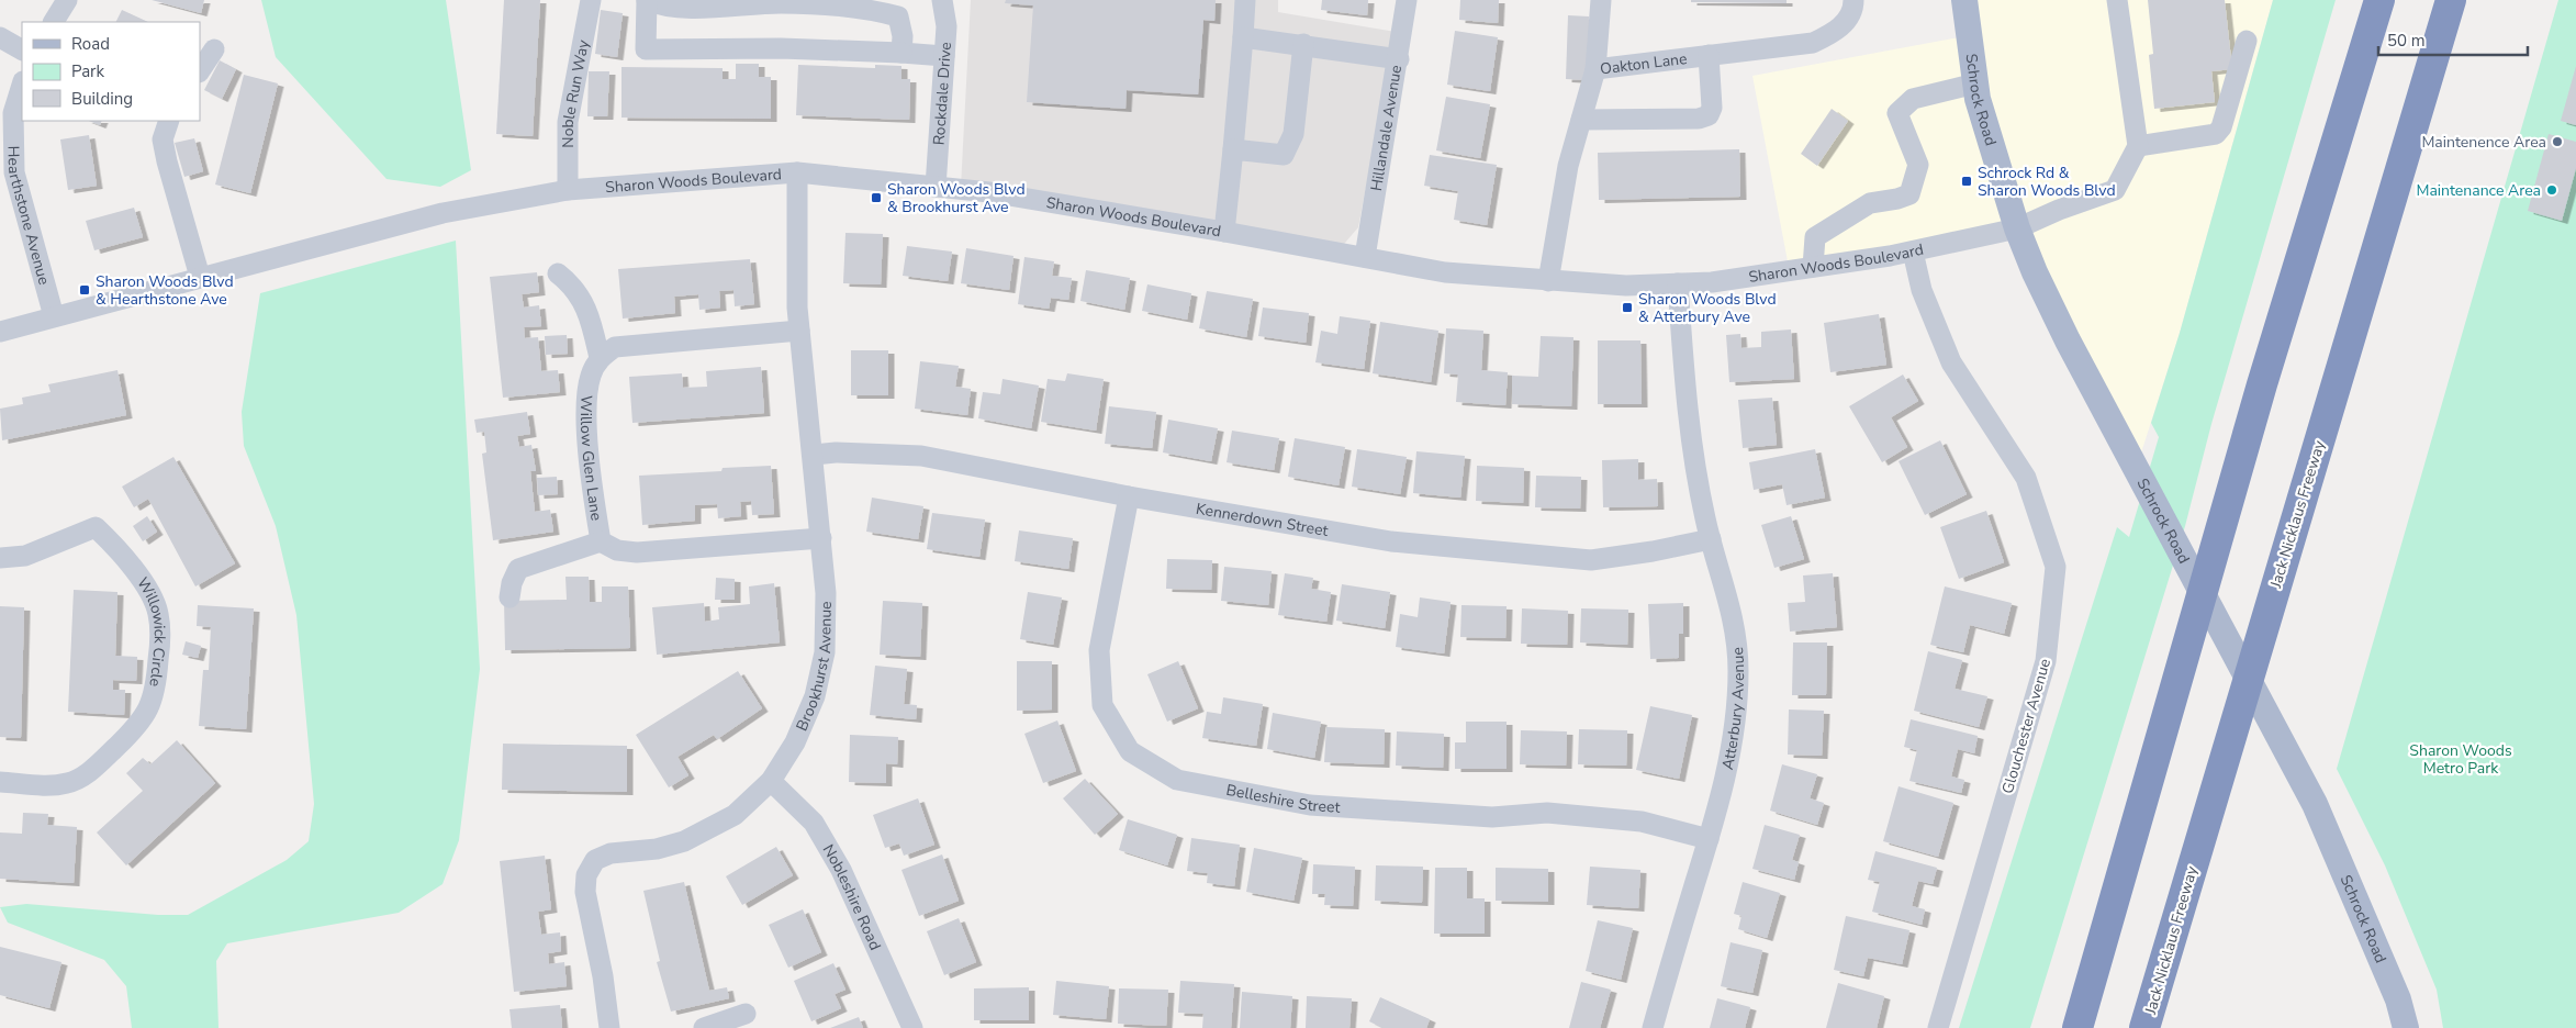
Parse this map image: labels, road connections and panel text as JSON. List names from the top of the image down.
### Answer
{
  "streets": {
    "highway": ["Jack Nicklaus Freeway"],
    "main road": ["Schrock Road"],
    "street": [
      "Oakton Lane",
      "Rockdale Drive",
      "Noble Run Way",
      "Hillandale Avenue",
      "Sharon Woods Boulevard",
      "Hearthstone Avenue",
      "Willow Glen Lane",
      "Kennerdown Street",
      "Willowick Circle",
      "Brookhurst Avenue",
      "Atterbury Avenue",
      "Glouchester Avenue",
      "Belleshire Street",
      "Nobleshire Road"
    ]
  },
  "crossings": [
    ["Oakton Lane", "Sharon Woods Boulevard"],
    ["Rockdale Drive", "Sharon Woods Boulevard"],
    ["Noble Run Way", "Sharon Woods Boulevard"],
    ["Schrock Road", "Sharon Woods Boulevard"],
    ["Hillandale Avenue", "Sharon Woods Boulevard"],
    ["Sharon Woods Boulevard", "Hearthstone Avenue"],
    ["Sharon Woods Boulevard", "Brookhurst Avenue"],
    ["Sharon Woods Boulevard", "Atterbury Avenue"],
    ["Sharon Woods Boulevard", "Glouchester Avenue"],
    ["Willow Glen Lane", "Brookhurst Avenue"],
    ["Kennerdown Street", "Brookhurst Avenue"],
    ["Kennerdown Street", "Atterbury Avenue"],
    ["Kennerdown Street", "Belleshire Street"],
    ["Brookhurst Avenue", "Nobleshire Road"],
    ["Atterbury Avenue", "Belleshire Street"]
  ],
  "parks": ["Sharon Woods Metro Park"],
  "places": {
    "other": ["Maintenence Area", "Maintenance Area"],
    "transit": [
      "Schrock Rd & Sharon Woods Blvd",
      "Sharon Woods Blvd & Brookhurst Ave",
      "Sharon Woods Blvd & Hearthstone Ave",
      "Sharon Woods Blvd & Atterbury Ave"
    ]
  },
  "legend": ["Road", "Park", "Building"],
  "scale_bar": "50 m"
}
